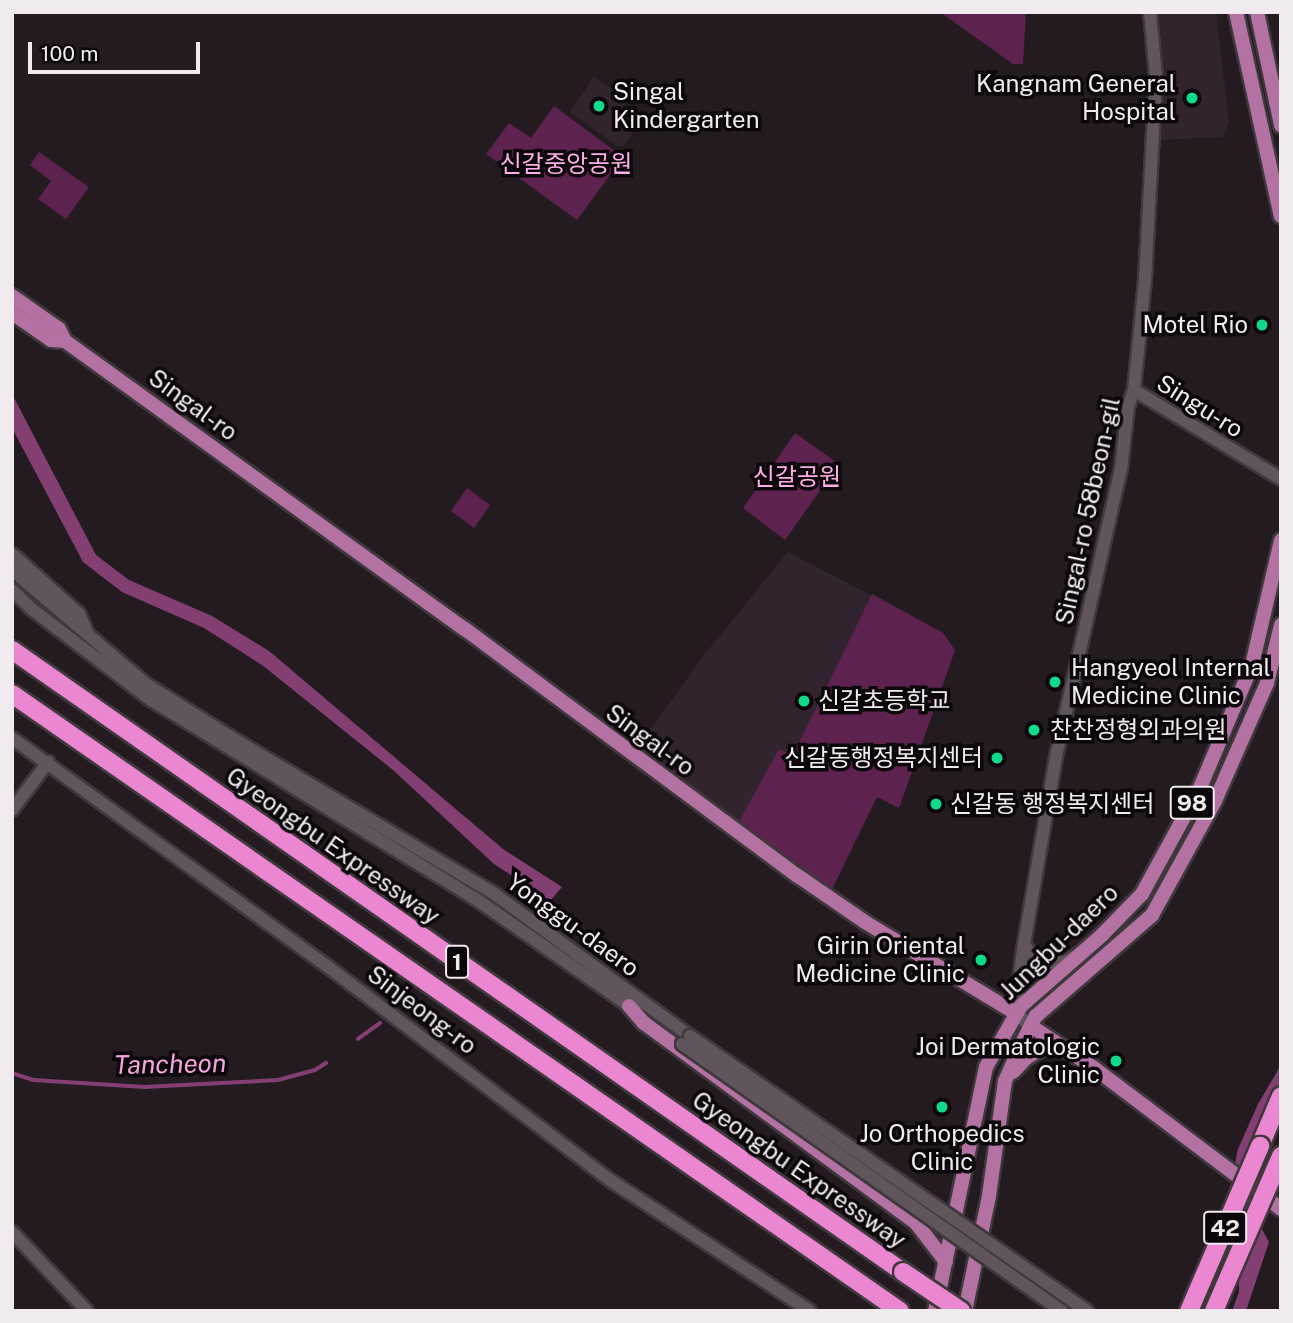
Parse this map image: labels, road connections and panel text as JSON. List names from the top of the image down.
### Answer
{
  "streets": {
    "highway": ["Gyeongbu Expressway", "1", "42"],
    "main road": [
      "Singal-ro",
      "Singu-ro",
      "Singal-ro 58beon-gil",
      "98",
      "Yonggu-daero",
      "Jungbu-daero",
      "Sinjeong-ro"
    ]
  },
  "crossings": [
    ["Singal-ro", "Singal-ro 58beon-gil"],
    ["Singal-ro", "Jungbu-daero"],
    ["Singu-ro", "Singal-ro 58beon-gil"],
    ["Singal-ro 58beon-gil", "Jungbu-daero"],
    ["Gyeongbu Expressway", "Jungbu-daero"]
  ],
  "water": ["Tancheon"],
  "parks": ["신갈중앙공원", "신갈공원"],
  "places": [
    "Kangnam General Hospital",
    "Singal Kindergarten",
    "Motel Rio",
    "Hangyeol Internal Medicine Clinic",
    "신갈초등학교",
    "찬찬정형외과의원",
    "신갈동행정복지센터",
    "신갈동 행정복지센터",
    "Girin Oriental Medicine Clinic",
    "Joi Dermatologic Clinic",
    "Jo Orthopedics Clinic"
  ],
  "scale_bar": "100 m"
}
